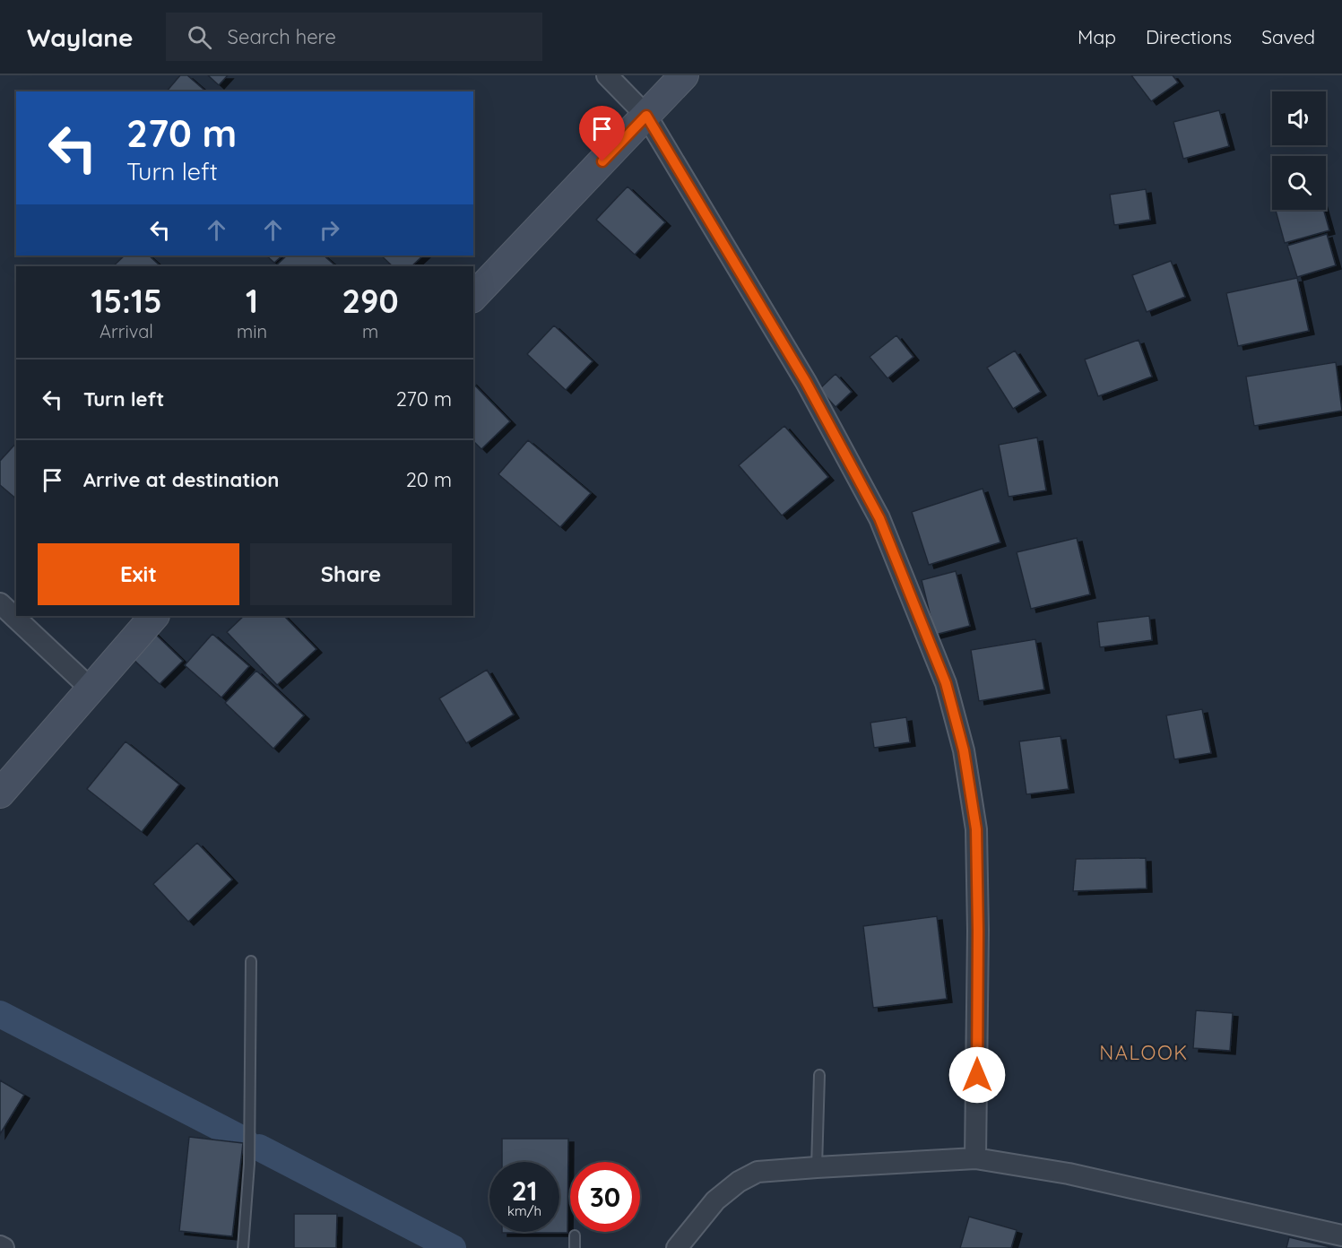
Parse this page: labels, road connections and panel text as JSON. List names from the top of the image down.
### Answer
{
  "districts": ["NALOOK"],
  "page": {
    "header": "Waylane",
    "search": "Search here",
    "nav": ["Map", "Directions", "Saved"],
    "turn": ["270 m", "Turn left"],
    "eta": [
      "15:15",
      "Arrival",
      "1",
      "min",
      "290",
      "m"
    ],
    "list": [
      {
        "name": "Turn left",
        "value": "270 m"
      },
      {
        "name": "Arrive at destination",
        "value": "20 m"
      }
    ],
    "buttons": ["Exit", "Share"],
    "speed": "21 km/h",
    "limit": "30"
  }
}
